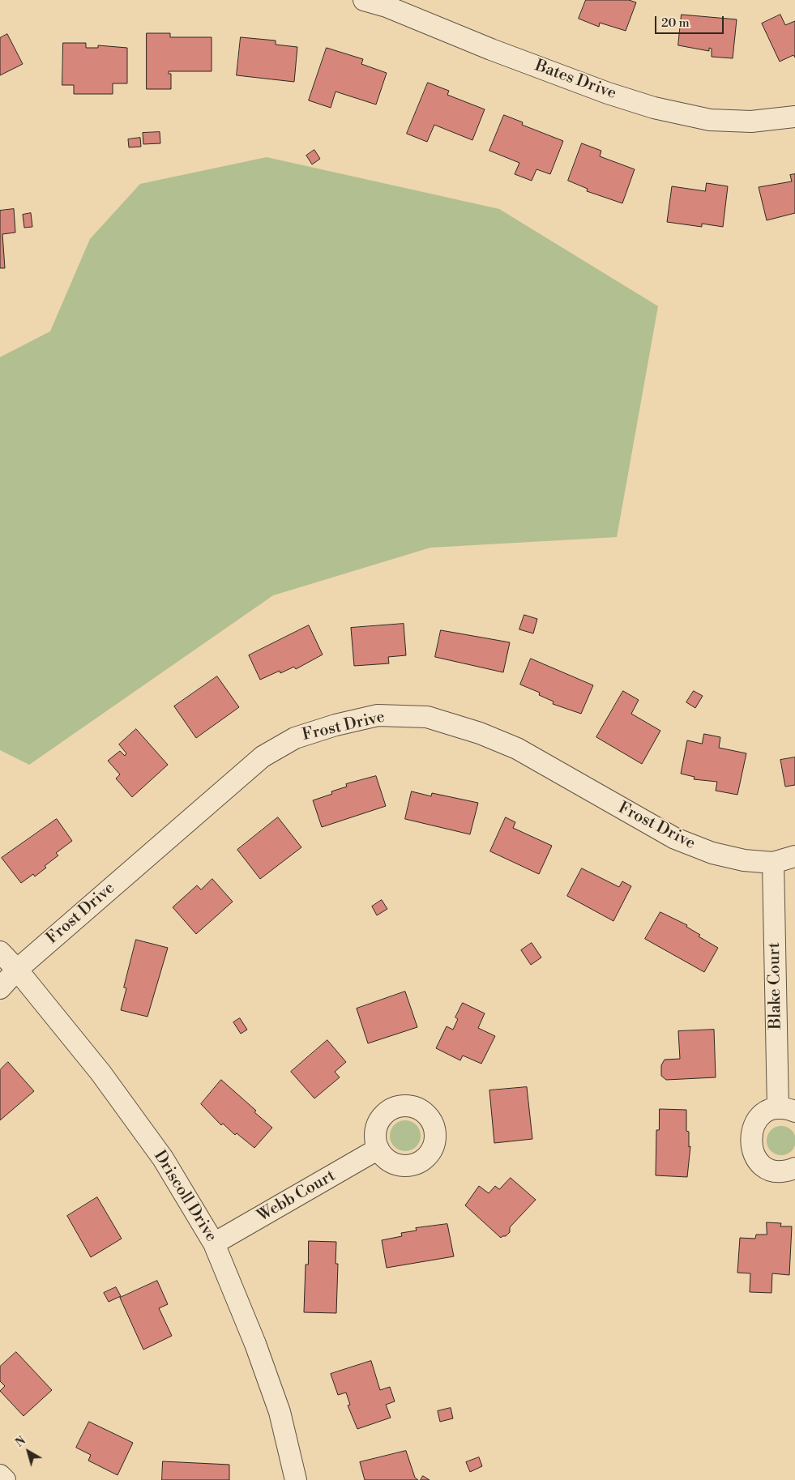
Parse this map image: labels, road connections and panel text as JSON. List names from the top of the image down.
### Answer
{
  "streets": {
    "street": [
      "Bates Drive",
      "Frost Drive",
      "Blake Court",
      "Driscoll Drive",
      "Webb Court"
    ]
  },
  "crossings": [
    ["Frost Drive", "Blake Court"],
    ["Frost Drive", "Driscoll Drive"],
    ["Driscoll Drive", "Webb Court"]
  ],
  "scale_bar": "20 m",
  "north": "top left"
}
